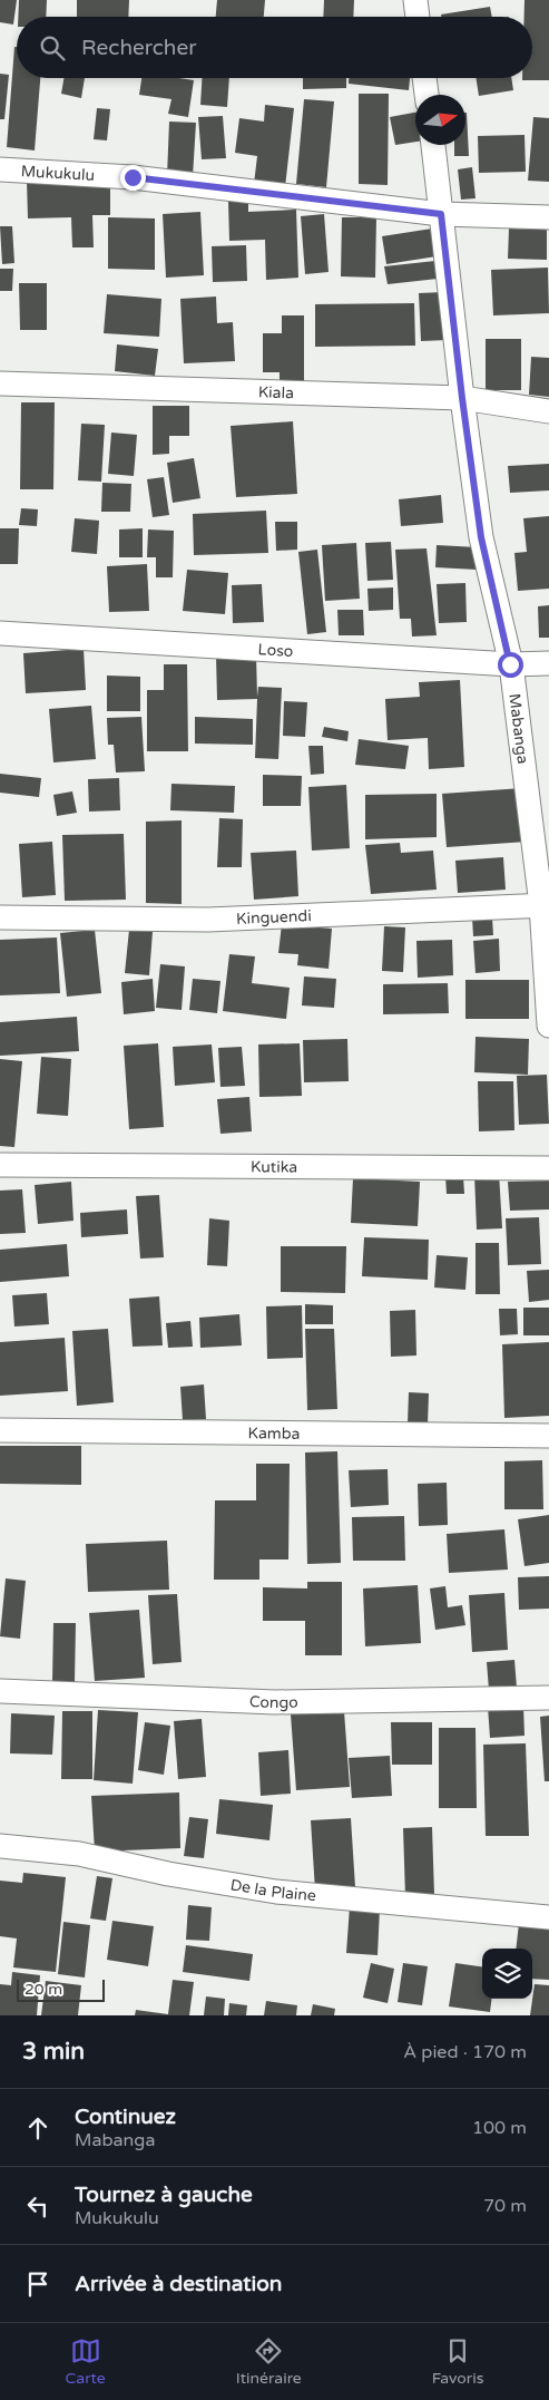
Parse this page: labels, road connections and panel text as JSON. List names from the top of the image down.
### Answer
{
  "streets": {
    "street": [
      "Mukukulu",
      "Kiala",
      "Loso",
      "Mabanga",
      "Kinguendi",
      "Kutika",
      "Kamba",
      "Congo",
      "De la Plaine"
    ]
  },
  "crossings": [
    ["Mukukulu", "Mabanga"],
    ["Kiala", "Mabanga"],
    ["Loso", "Mabanga"],
    ["Mabanga", "Kinguendi"]
  ],
  "scale_bar": "20 m",
  "north": "right",
  "page": {
    "search": "Rechercher",
    "scale": "20 m",
    "heading": ["3 min", "À pied · 170 m"],
    "list": [
      ["Continuez", "Mabanga", "100 m"],
      ["Tournez à gauche", "Mukukulu", "70 m"],
      "Arrivée à destination"
    ],
    "nav": ["Carte", "Itinéraire", "Favoris"]
  }
}
